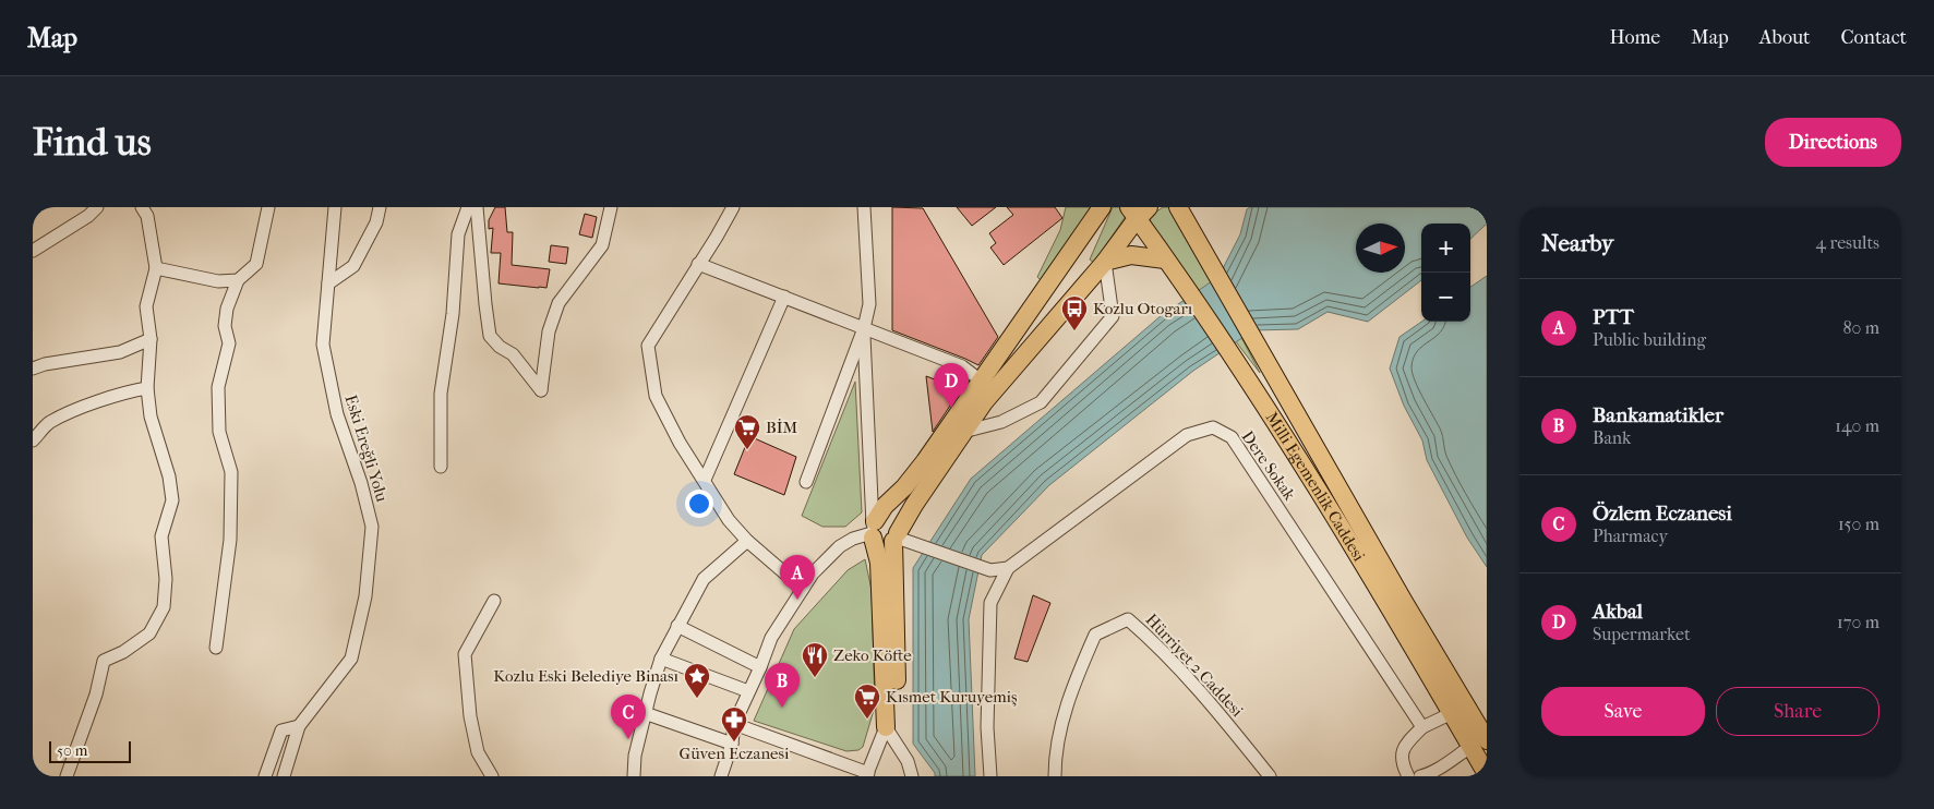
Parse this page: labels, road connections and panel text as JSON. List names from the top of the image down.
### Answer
{
  "streets": {
    "highway": ["Milli Egemenlik Caddesi"],
    "street": ["Eski Ereğli Yolu", "Dere Sokak", "Hürriyet 2 Caddesi"]
  },
  "places": {
    "bus stop": ["Kozlu Otogarı"],
    "supermarket": ["BİM", "Kısmet Kuruyemiş"],
    "restaurant": ["Zeko Köfte"],
    "place": ["Kozlu Eski Belediye Binası"],
    "pharmacy": ["Güven Eczanesi"]
  },
  "scale_bar": "50 m",
  "north": "right",
  "page": {
    "header": "Map",
    "nav": [
      "Home",
      "Map",
      "About",
      "Contact"
    ],
    "buttons": [
      "Directions",
      ["Save", "Share"]
    ],
    "title": "Find us",
    "heading": ["Nearby", "4 results"],
    "map_buttons": ["+", "−"],
    "list": [
      {
        "mark": "A",
        "name": "PTT",
        "note": "Public building",
        "value": "80 m"
      },
      {
        "mark": "B",
        "name": "Bankamatikler",
        "note": "Bank",
        "value": "140 m"
      },
      {
        "mark": "C",
        "name": "Özlem Eczanesi",
        "note": "Pharmacy",
        "value": "150 m"
      },
      {
        "mark": "D",
        "name": "Akbal",
        "note": "Supermarket",
        "value": "170 m"
      }
    ],
    "pins": [
      "D",
      "A",
      "B",
      "C"
    ],
    "scale": "50 m"
  }
}
